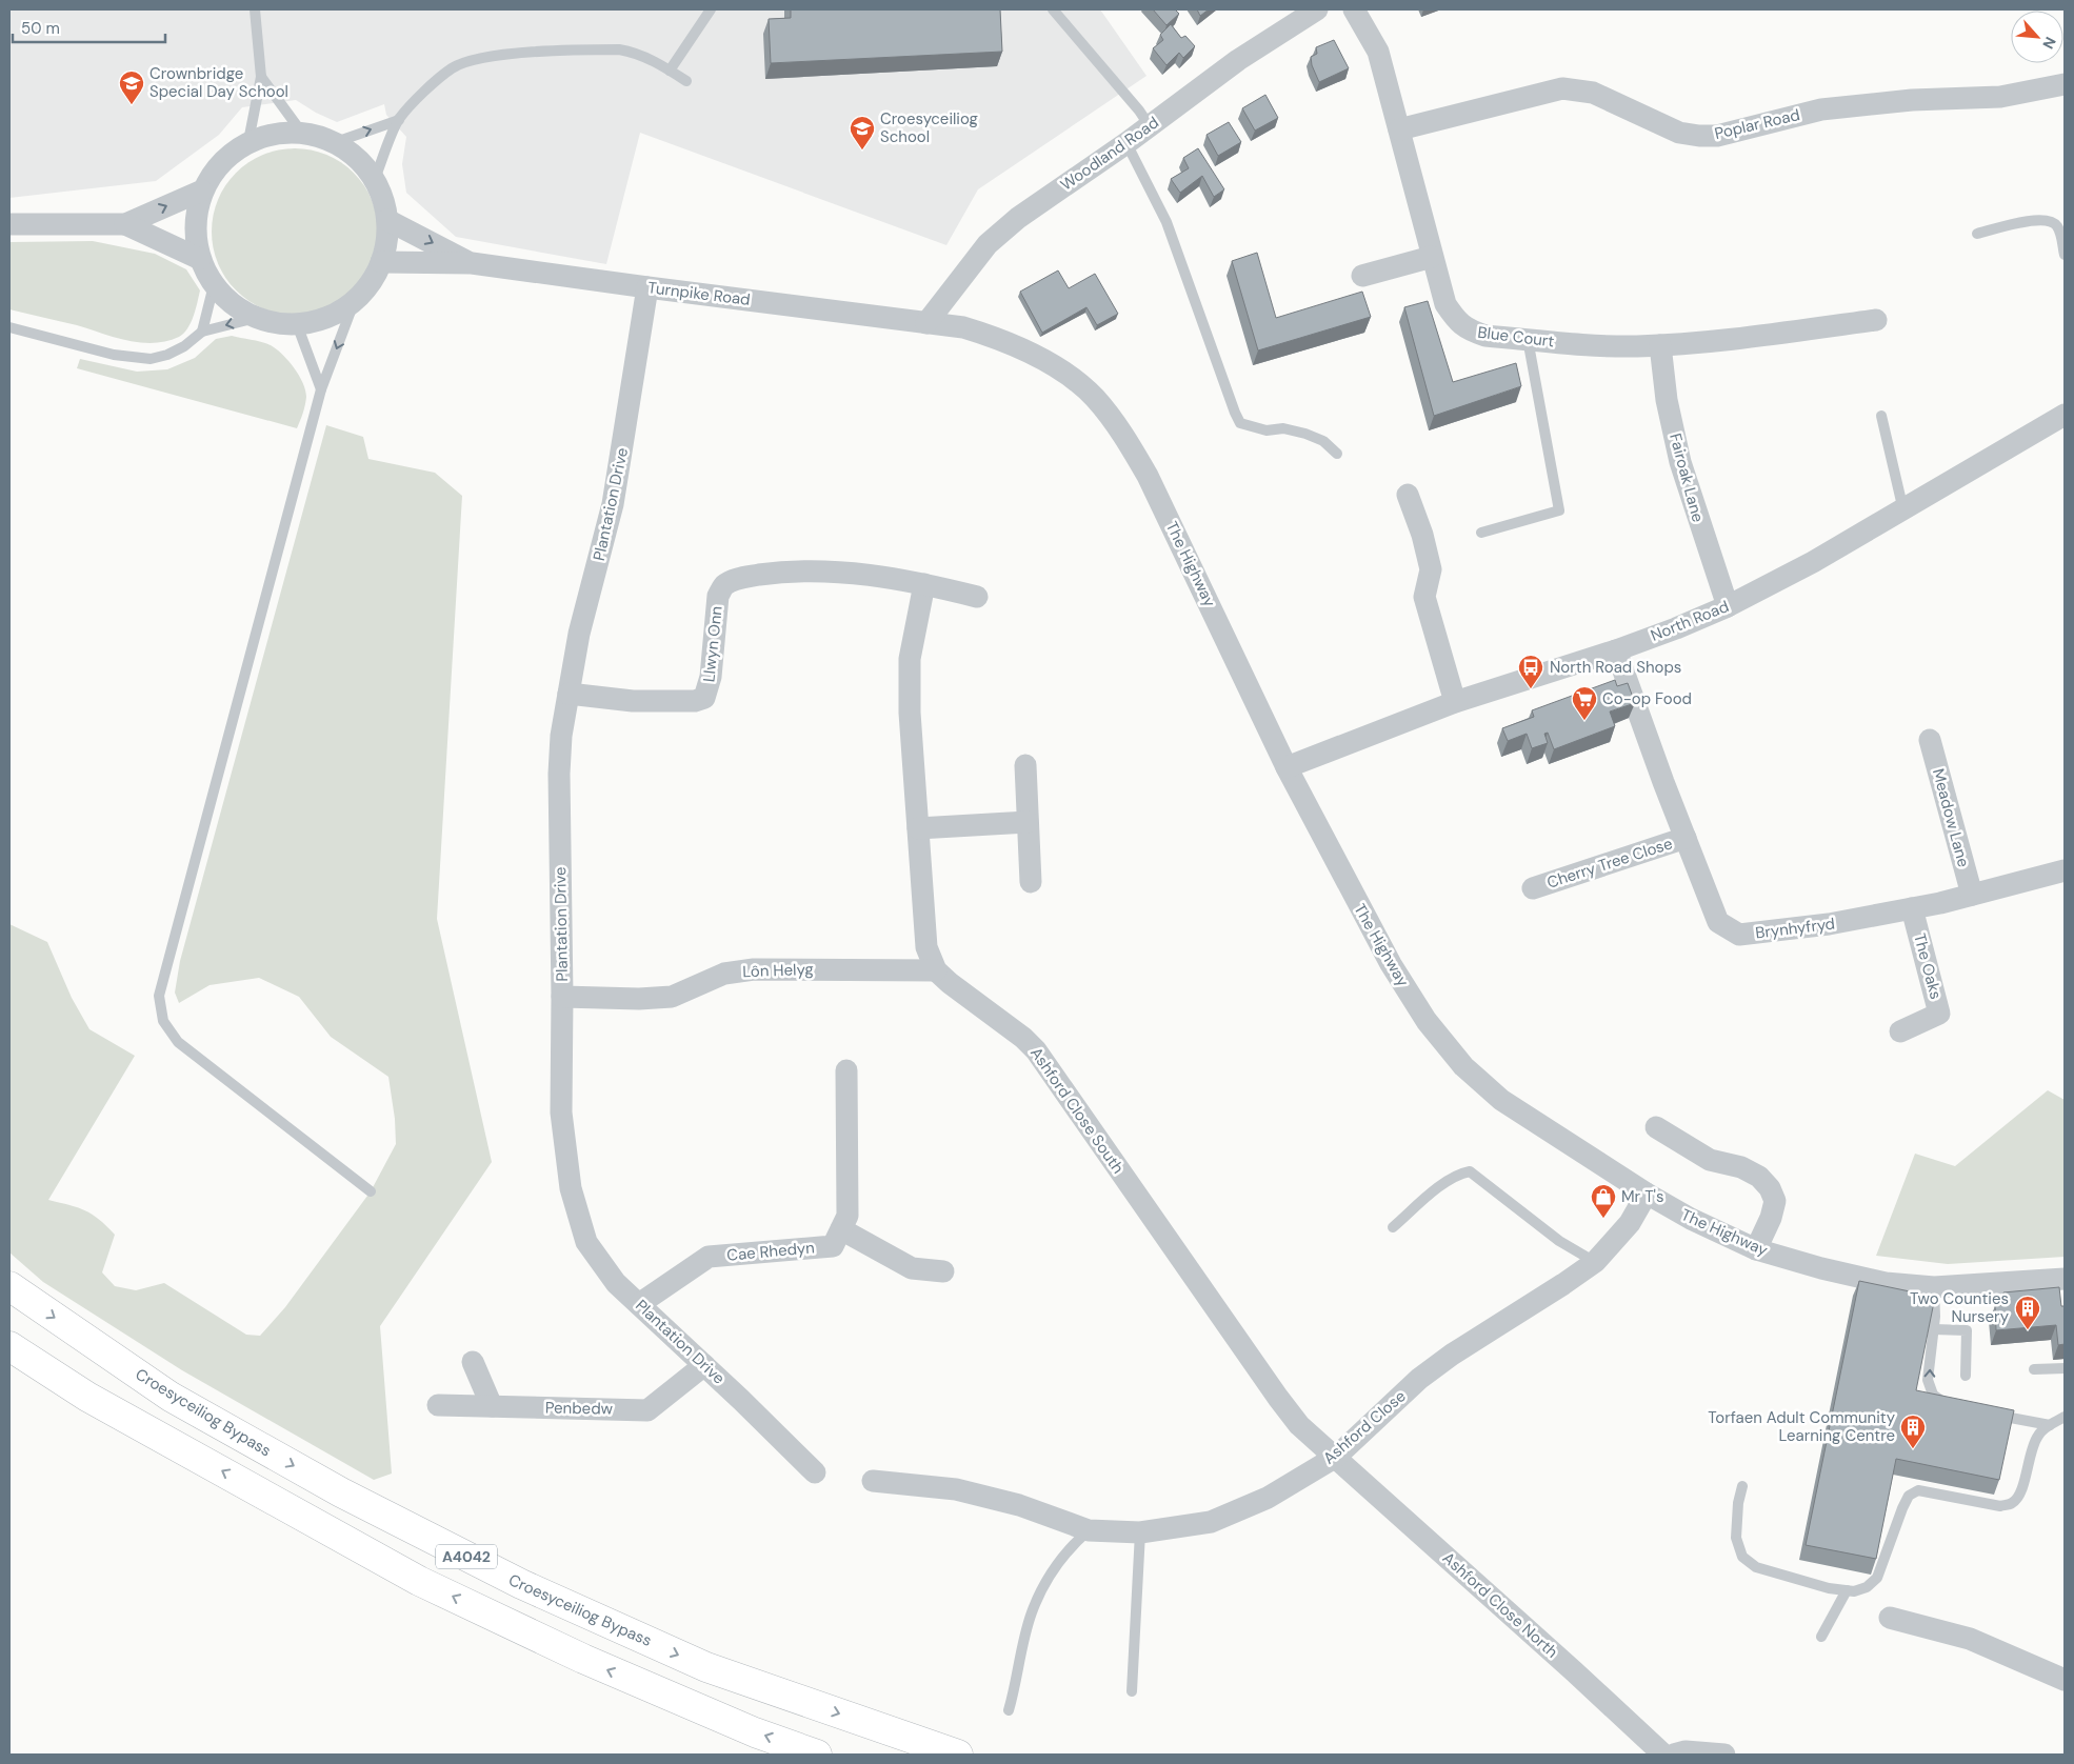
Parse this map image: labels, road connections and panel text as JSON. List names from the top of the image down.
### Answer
{
  "streets": {
    "highway": ["Croesyceiliog Bypass", "A4042"],
    "street": [
      "Poplar Road",
      "Woodland Road",
      "Turnpike Road",
      "Blue Court",
      "Fairoak Lane",
      "Plantation Drive",
      "The Highway",
      "North Road",
      "Llwyn Onn",
      "Meadow Lane",
      "Cherry Tree Close",
      "Brynhyfryd",
      "The Oaks",
      "Lôn Helyg",
      "Ashford Close South",
      "Cae Rhedyn",
      "Penbedw",
      "Ashford Close",
      "Ashford Close North"
    ]
  },
  "crossings": [
    ["Poplar Road", "Blue Court"],
    ["Woodland Road", "Turnpike Road"],
    ["Woodland Road", "The Highway"],
    ["Turnpike Road", "Plantation Drive"],
    ["Turnpike Road", "The Highway"],
    ["Blue Court", "Fairoak Lane"],
    ["Fairoak Lane", "North Road"],
    ["Plantation Drive", "Llwyn Onn"],
    ["Plantation Drive", "Lôn Helyg"],
    ["Plantation Drive", "Cae Rhedyn"],
    ["Plantation Drive", "Penbedw"],
    ["The Highway", "North Road"],
    ["The Highway", "Ashford Close"],
    ["North Road", "Brynhyfryd"],
    ["Meadow Lane", "Brynhyfryd"],
    ["Cherry Tree Close", "Brynhyfryd"],
    ["Brynhyfryd", "The Oaks"],
    ["Lôn Helyg", "Ashford Close South"],
    ["Ashford Close South", "Ashford Close"],
    ["Ashford Close South", "Ashford Close North"],
    ["Ashford Close", "Ashford Close North"]
  ],
  "places": {
    "school or university": ["Crownbridge Special Day School", "Croesyceiliog School"],
    "bus stop": ["North Road Shops"],
    "supermarket": ["Co-op Food"],
    "shop": ["Mr T's"],
    "building": ["Two Counties Nursery", "Torfaen Adult Community Learning Centre"]
  },
  "scale_bar": "50 m",
  "north": "bottom right"
}
